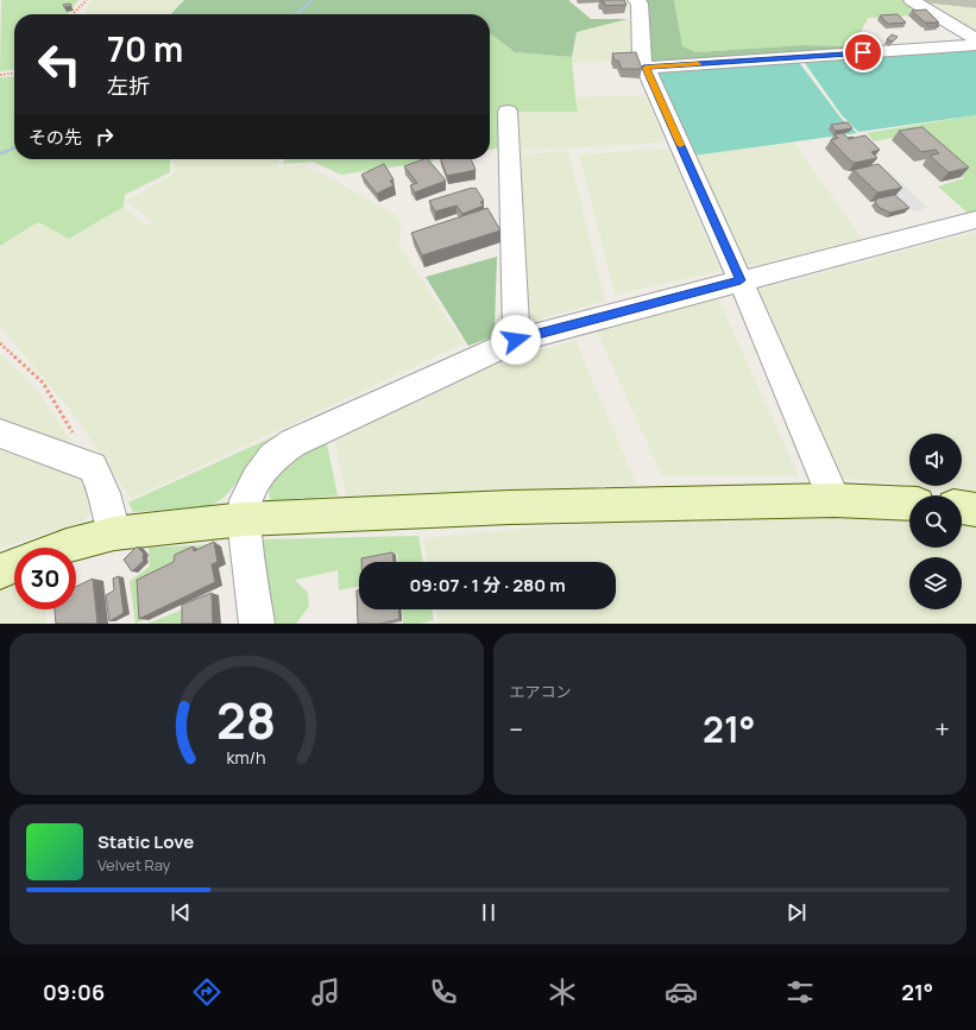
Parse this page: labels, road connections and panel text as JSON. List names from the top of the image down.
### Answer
{
  "page": {
    "turn": ["70 m", "左折"],
    "then": "その先",
    "limit": "30",
    "trip": "09:07 · 1 分 · 280 m",
    "tile": "エアコン",
    "heat": ["−", "21°", "+"],
    "song": ["Static Love", "Velvet Ray"],
    "tabs": ["09:06", "21°"],
    "gauge": ["28", "km/h"]
  }
}
